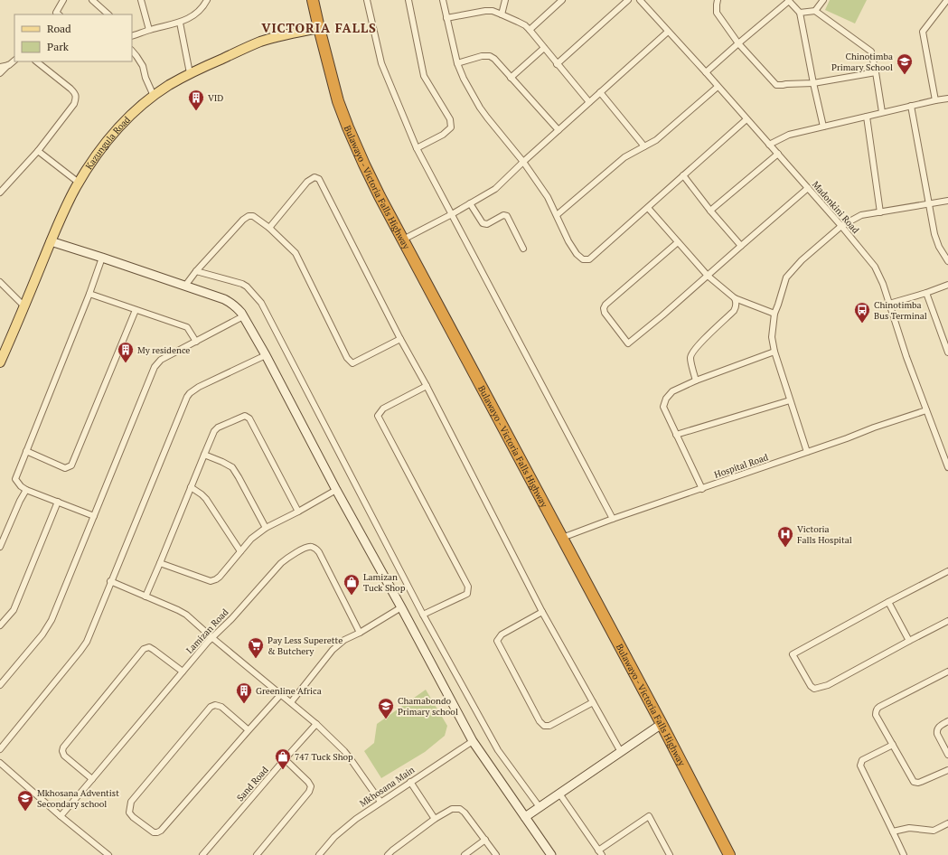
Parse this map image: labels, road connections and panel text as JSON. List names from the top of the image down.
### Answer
{
  "streets": {
    "highway": ["Bulawayo - Victoria Falls Highway"],
    "main road": ["Kazungula Road"],
    "street": [
      "Madonkini Road",
      "Hospital Road",
      "Lamizan Road",
      "Sand Road",
      "Mkhosana Main"
    ]
  },
  "crossings": [
    ["Kazungula Road", "Bulawayo - Victoria Falls Highway"],
    ["Bulawayo - Victoria Falls Highway", "Hospital Road"],
    ["Madonkini Road", "Hospital Road"]
  ],
  "districts": ["VICTORIA FALLS"],
  "places": {
    "school or university": ["Chinotimba Primary School", "Chamabondo Primary school", "Mkhosana Adventist Secondary school"],
    "building": ["VID", "My residence", "Greenline Africa"],
    "bus stop": ["Chinotimba Bus Terminal"],
    "hospital": ["Victoria Falls Hospital"],
    "shop": ["Lamizan Tuck Shop", "747 Tuck Shop"],
    "supermarket": ["Pay Less Superette & Butchery"]
  },
  "legend": ["Road", "Park"]
}
